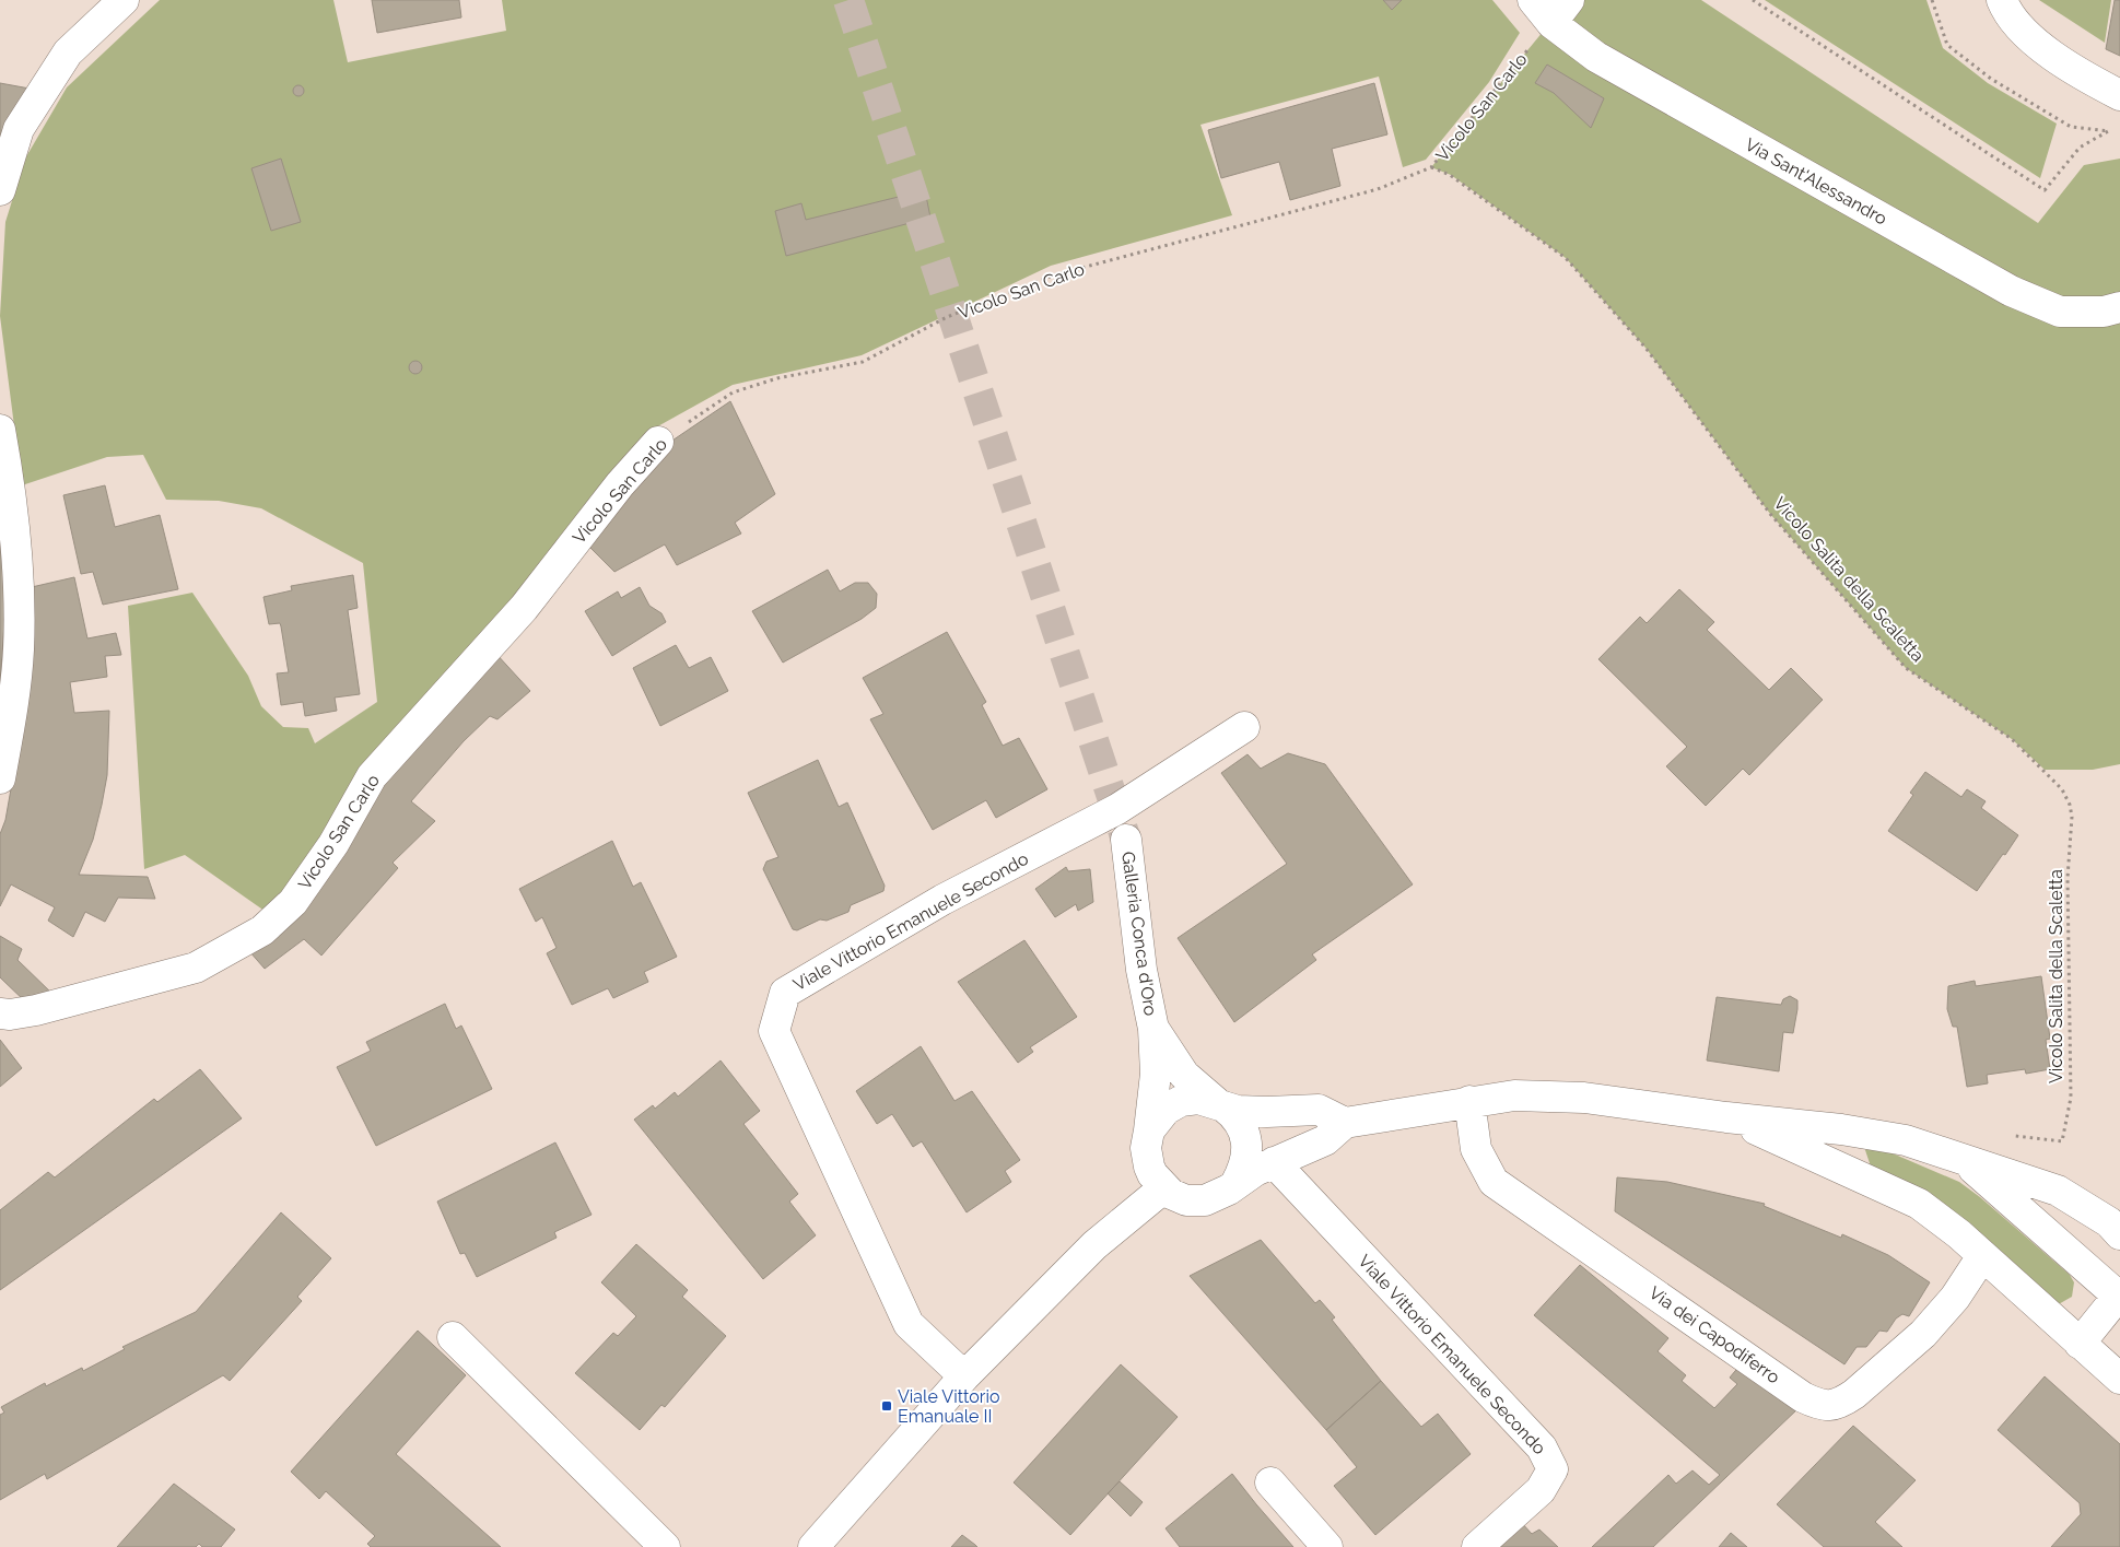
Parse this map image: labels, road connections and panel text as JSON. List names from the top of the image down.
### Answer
{
  "streets": {
    "street": [
      "Vicolo San Carlo",
      "Via Sant'Alessandro",
      "Viale Vittorio Emanuele Secondo",
      "Galleria Conca d'Oro",
      "Via dei Capodiferro"
    ],
    "path": ["Vicolo Salita della Scaletta"]
  },
  "crossings": [
    ["Vicolo San Carlo", "Via Sant'Alessandro"],
    ["Vicolo San Carlo", "Vicolo Salita della Scaletta"]
  ],
  "places": {
    "transit": ["Viale Vittorio Emanuale II"]
  }
}
